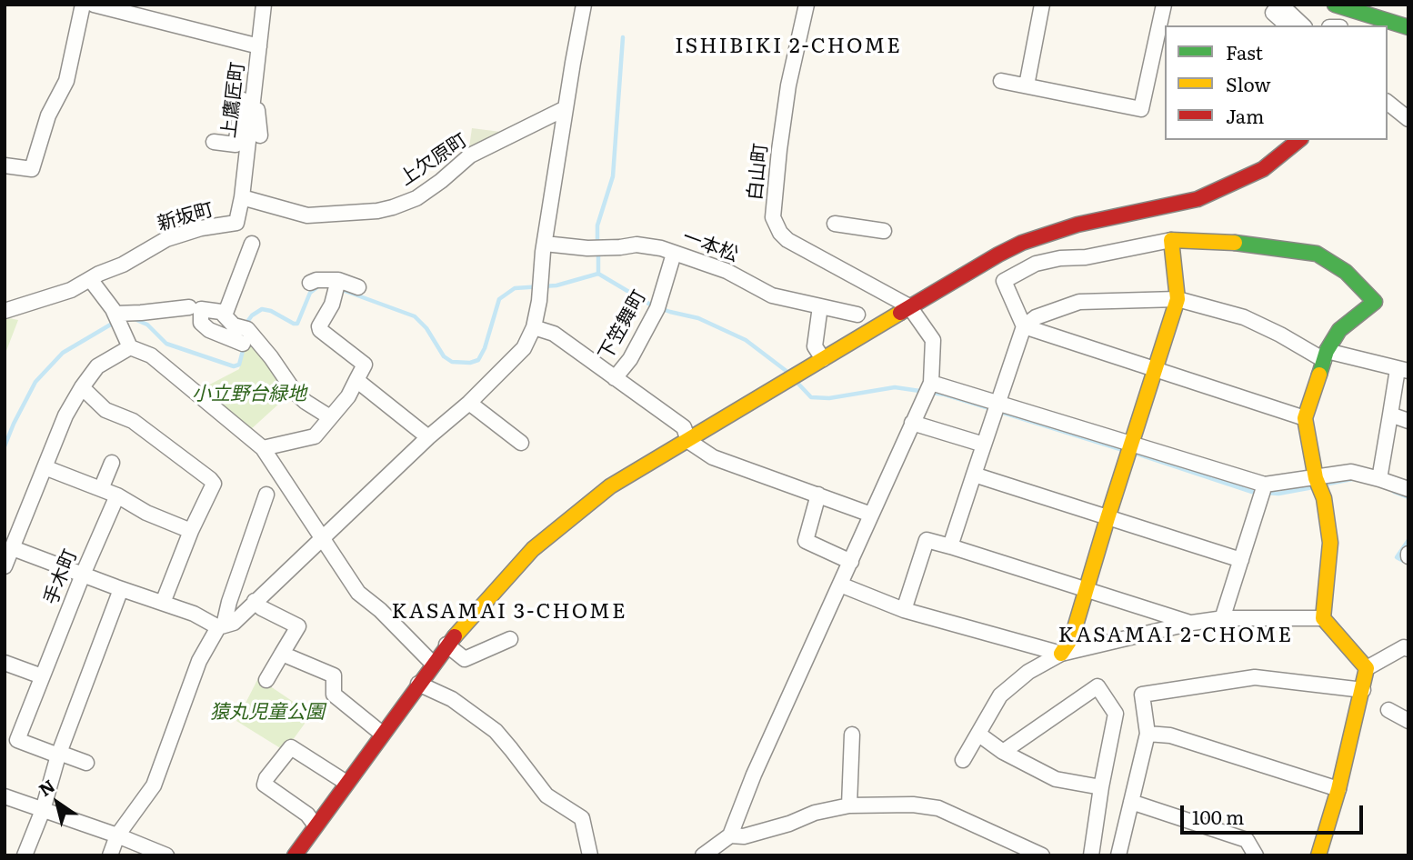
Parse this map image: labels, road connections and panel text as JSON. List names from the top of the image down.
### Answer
{
  "streets": {
    "street": [
      "上鷹匠町",
      "上欠原町",
      "白山町",
      "新坂町",
      "一本松",
      "下笠舞町",
      "手木町"
    ]
  },
  "crossings": [
    ["上鷹匠町", "上欠原町"],
    ["上鷹匠町", "新坂町"],
    ["上欠原町", "新坂町"],
    ["一本松", "下笠舞町"]
  ],
  "districts": ["ISHIBIKI 2-CHOME", "KASAMAI 3-CHOME", "KASAMAI 2-CHOME"],
  "parks": ["小立野台緑地", "猿丸児童公園"],
  "legend": ["Fast", "Slow", "Jam"],
  "scale_bar": "100 m",
  "north": "top left"
}
